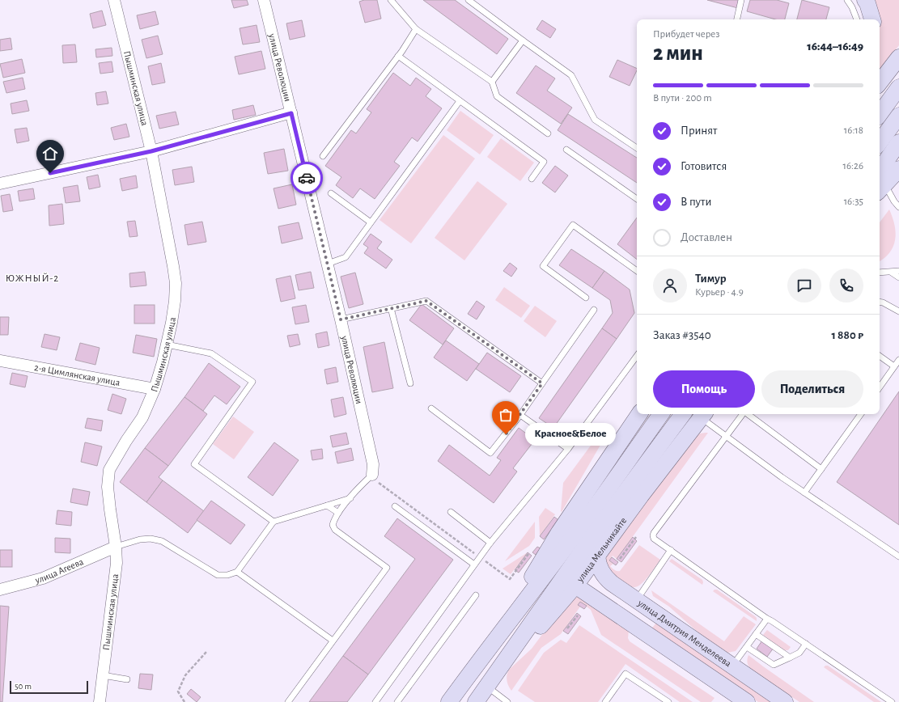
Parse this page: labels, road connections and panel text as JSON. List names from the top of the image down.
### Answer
{
  "streets": {
    "main road": ["улица Мельникайте", "улица Дмитрия Менделеева"],
    "street": [
      "улица Революции",
      "Пышминская улица",
      "2-я Цимлянская улица",
      "улица Агеева"
    ]
  },
  "crossings": [
    ["Пышминская улица", "2-я Цимлянская улица"],
    ["Пышминская улица", "улица Агеева"],
    ["улица Мельникайте", "улица Дмитрия Менделеева"]
  ],
  "districts": ["ЮЖНЫЙ-2"],
  "places": ["Красное&Белое"],
  "scale_bar": "50 m",
  "page": {
    "heading": ["2 мин", "Прибудет через", "16:44–16:49"],
    "panel": [
      "Тимур",
      "Курьер · 4.9",
      "Заказ #3540",
      "1 880 ₽"
    ],
    "bar": "В пути · 200 m",
    "list": [
      ["Принят", "16:18"],
      ["Готовится", "16:26"],
      ["В пути", "16:35"],
      "Доставлен"
    ],
    "buttons": ["Помощь", "Поделиться"],
    "bubble": "Красное&Белое",
    "scale": "50 m"
  }
}
